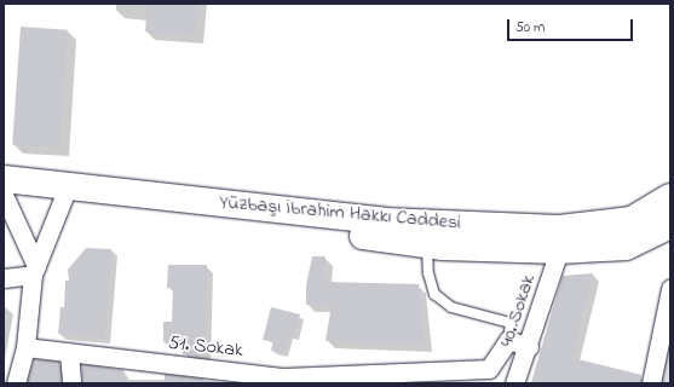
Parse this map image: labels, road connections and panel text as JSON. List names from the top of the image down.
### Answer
{
  "streets": {
    "main road": ["Yüzbaşı İbrahim Hakkı Caddesi"],
    "street": ["40. Sokak", "51. Sokak"]
  },
  "crossings": [
    ["Yüzbaşı İbrahim Hakkı Caddesi", "40. Sokak"]
  ],
  "scale_bar": "50 m"
}
